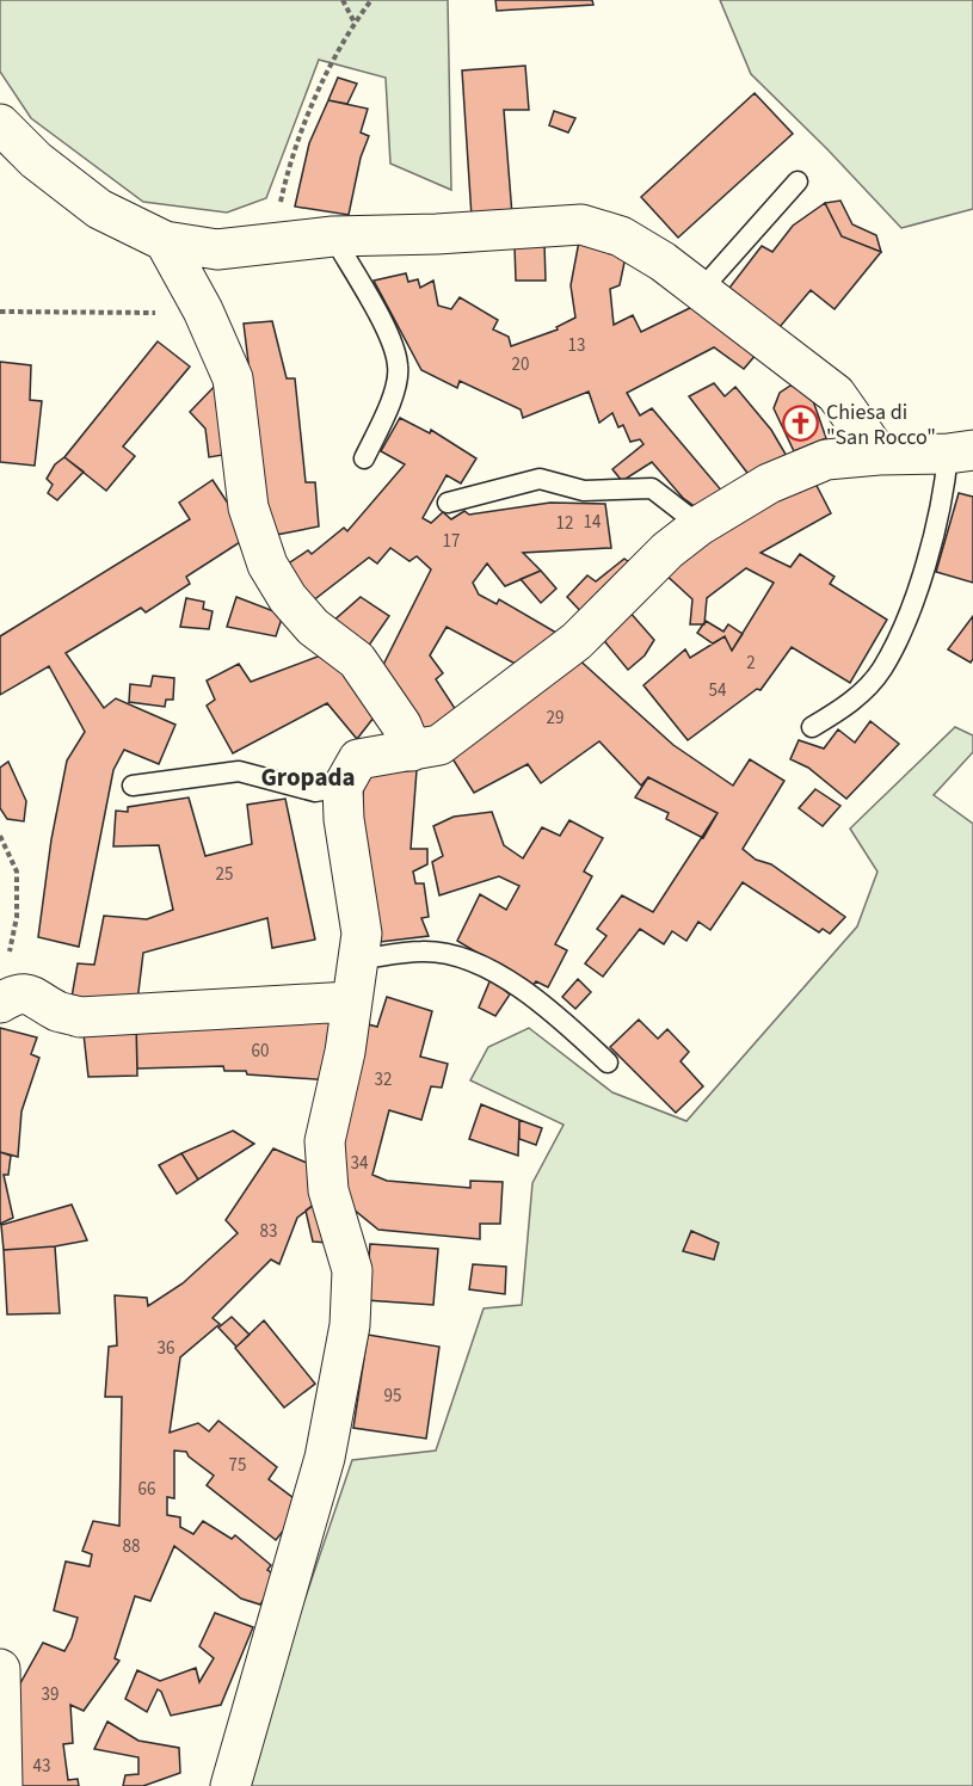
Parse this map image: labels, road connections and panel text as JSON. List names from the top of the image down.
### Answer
{
  "districts": ["Gropada"],
  "places": {
    "church": ["Chiesa di \"San Rocco\""]
  },
  "house_numbers": [
    "13",
    "20",
    "14",
    "12",
    "17",
    "2",
    "54",
    "29",
    "25",
    "60",
    "32",
    "34",
    "83",
    "36",
    "95",
    "75",
    "66",
    "88",
    "39",
    "43"
  ]
}
